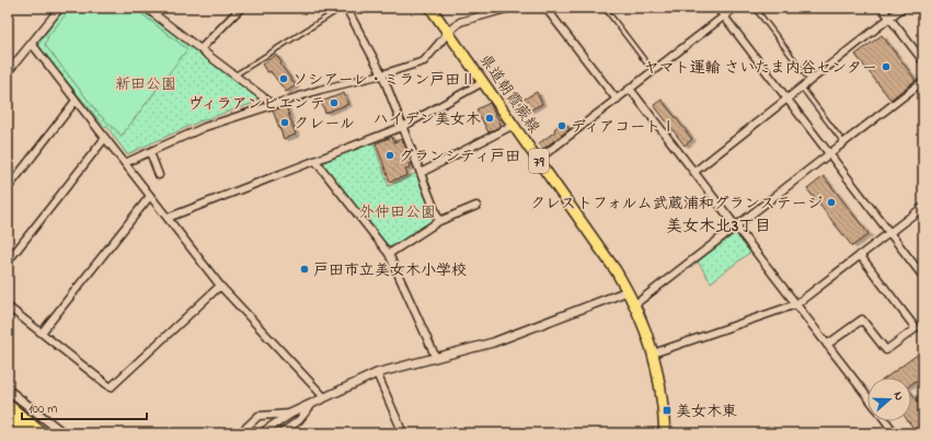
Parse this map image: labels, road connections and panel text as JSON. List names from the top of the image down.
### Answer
{
  "streets": {
    "main road": ["県道朝霞蕨線", "79"]
  },
  "districts": ["美女木北3丁目"],
  "parks": ["新田公園", "外仲田公園"],
  "places": {
    "other": [
      "ヤマト運輸 さいたま内谷センター",
      "ソシアーレ・ミラン戸田Ⅱ",
      "ヴィラアンビエンテ",
      "ハイデン美女木",
      "クレール",
      "ディアコートⅠ",
      "グランシティ戸田",
      "クレストフォルム武蔵浦和グランステージ",
      "戸田市立美女木小学校"
    ],
    "transit": ["美女木東"]
  },
  "scale_bar": "100 m",
  "north": "right"
}
